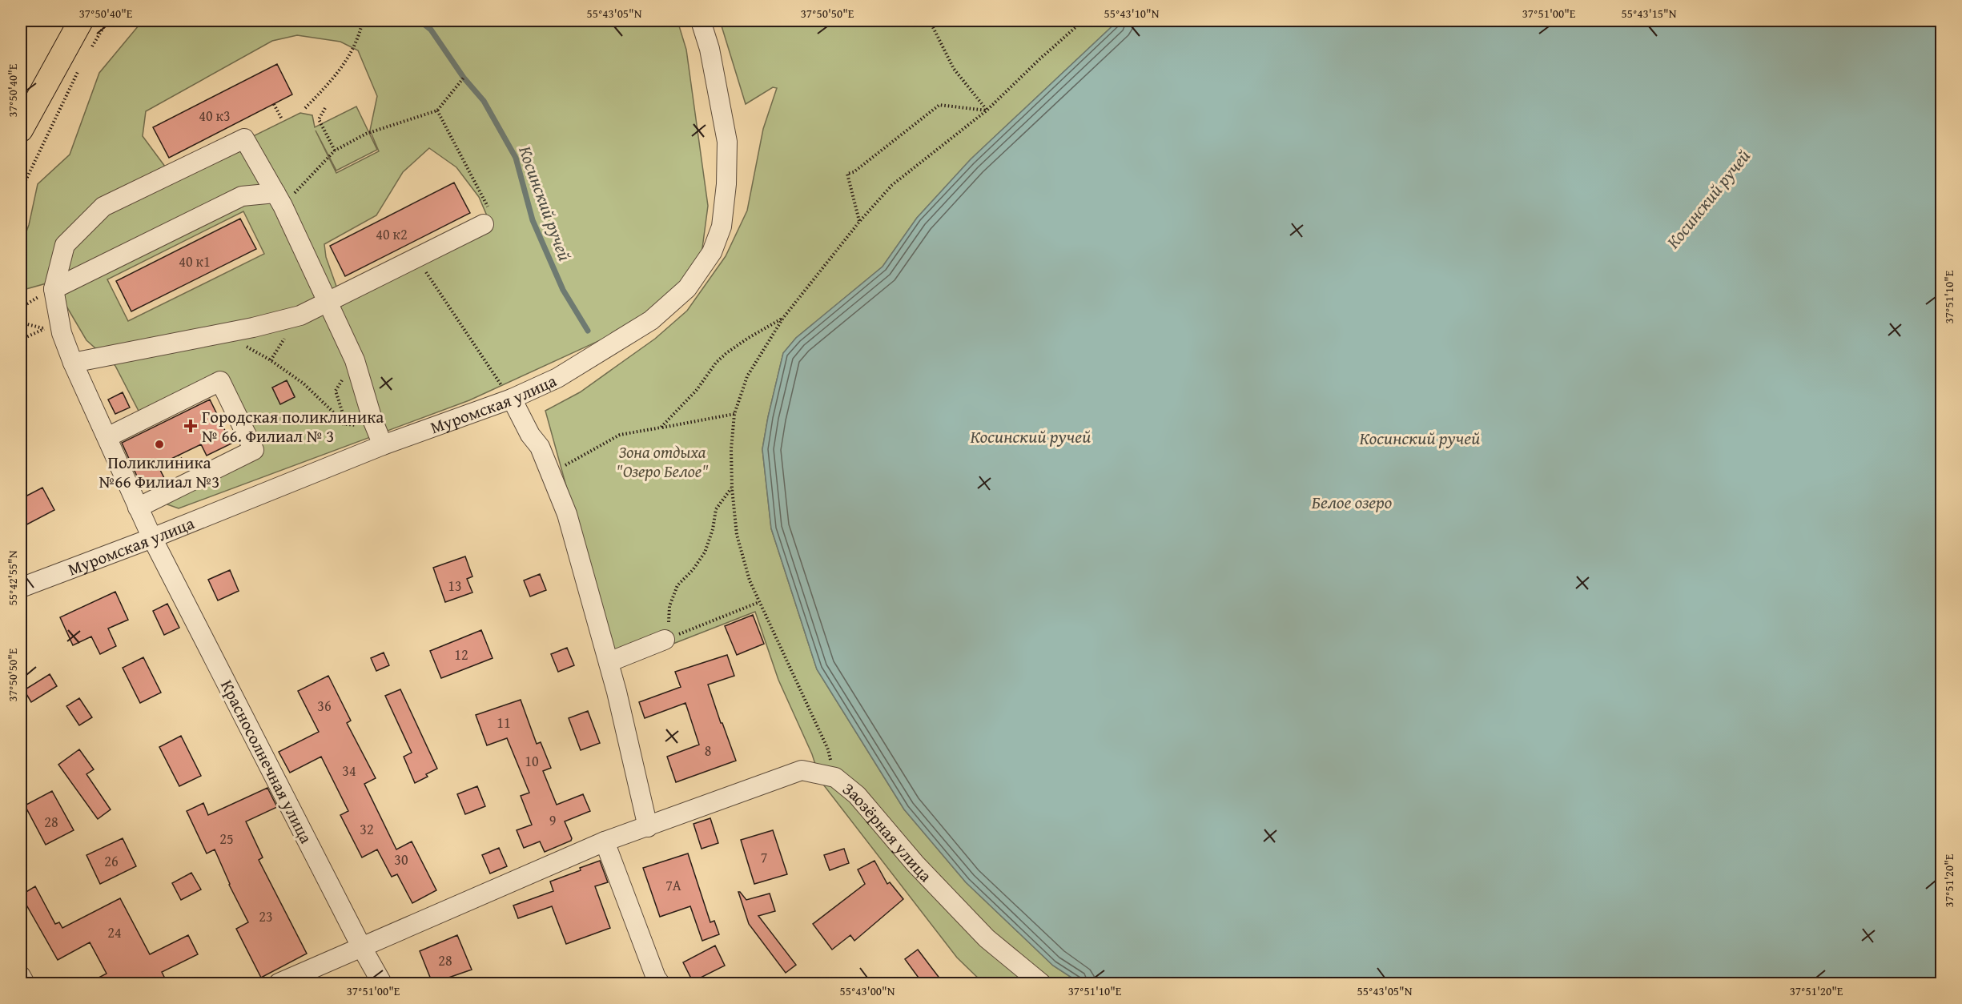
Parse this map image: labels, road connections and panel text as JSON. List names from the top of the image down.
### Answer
{
  "streets": {
    "street": ["Муромская улица", "Красносолнечная улица", "Заозёрная улица"]
  },
  "crossings": [
    ["Муромская улица", "Красносолнечная улица"],
    ["Красносолнечная улица", "Заозёрная улица"]
  ],
  "water": ["Косинский ручей", "Белое озеро"],
  "parks": ["Зона отдыха \"Озеро Белое\""],
  "places": {
    "health": ["Городская поликлиника № 66. Филиал № 3"],
    "other": ["Поликлиника №66 Филиал №3"]
  },
  "house_numbers": [
    "40 к3",
    "40 к2",
    "40 к1",
    "13",
    "12",
    "36",
    "11",
    "8",
    "10",
    "34",
    "9",
    "28",
    "32",
    "25",
    "7",
    "30",
    "26",
    "7А",
    "23",
    "24",
    "28"
  ],
  "coordinates": [
    "37°50'40\"E",
    "55°43'05\"N",
    "37°50'50\"E",
    "55°43'10\"N",
    "37°51'00\"E",
    "55°43'15\"N",
    "37°51'10\"E",
    "55°42'55\"N",
    "37°51'20\"E",
    "55°43'00\"N"
  ]
}
